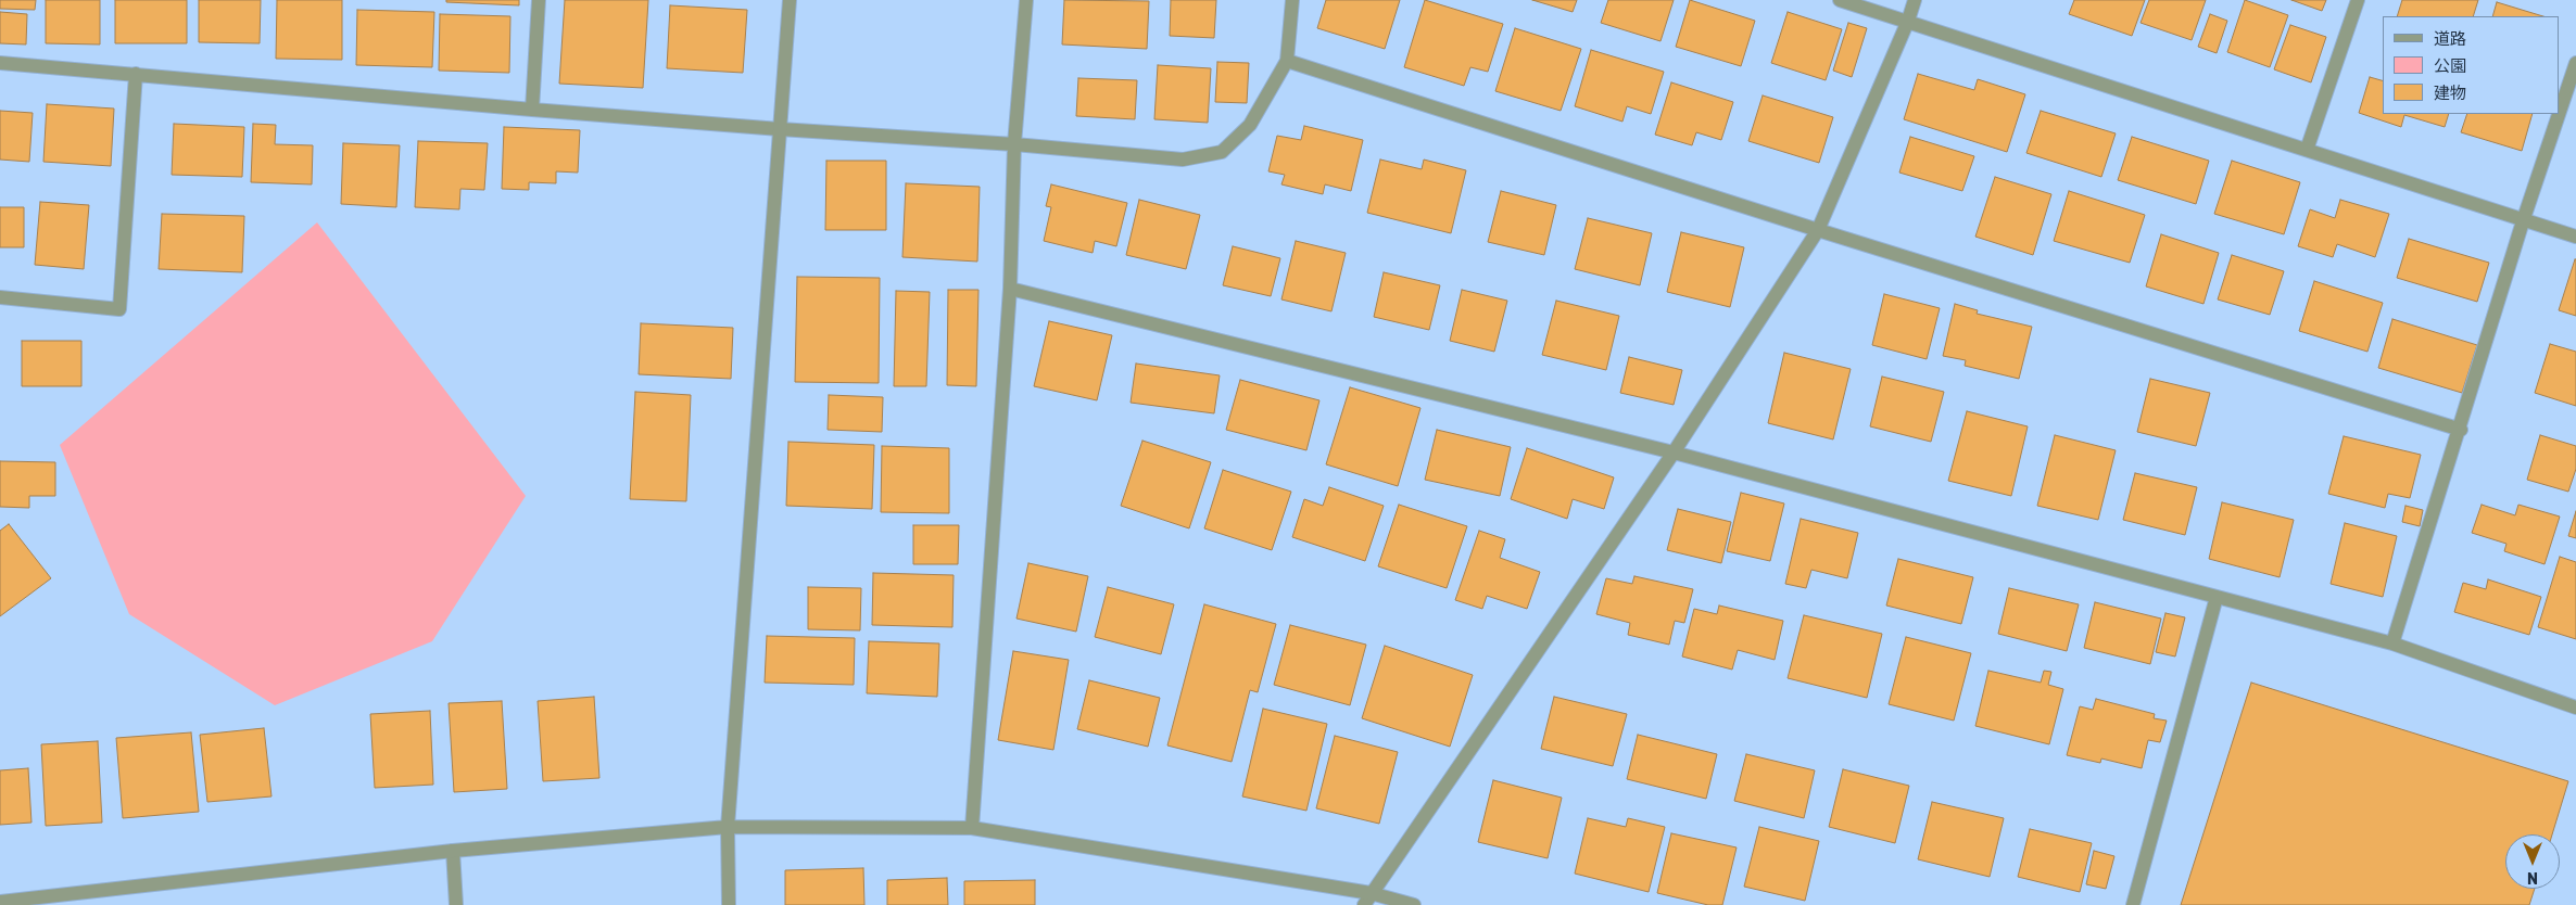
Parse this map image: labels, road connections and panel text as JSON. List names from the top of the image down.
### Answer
{
  "legend": ["道路", "公園", "建物"],
  "north": "bottom"
}
